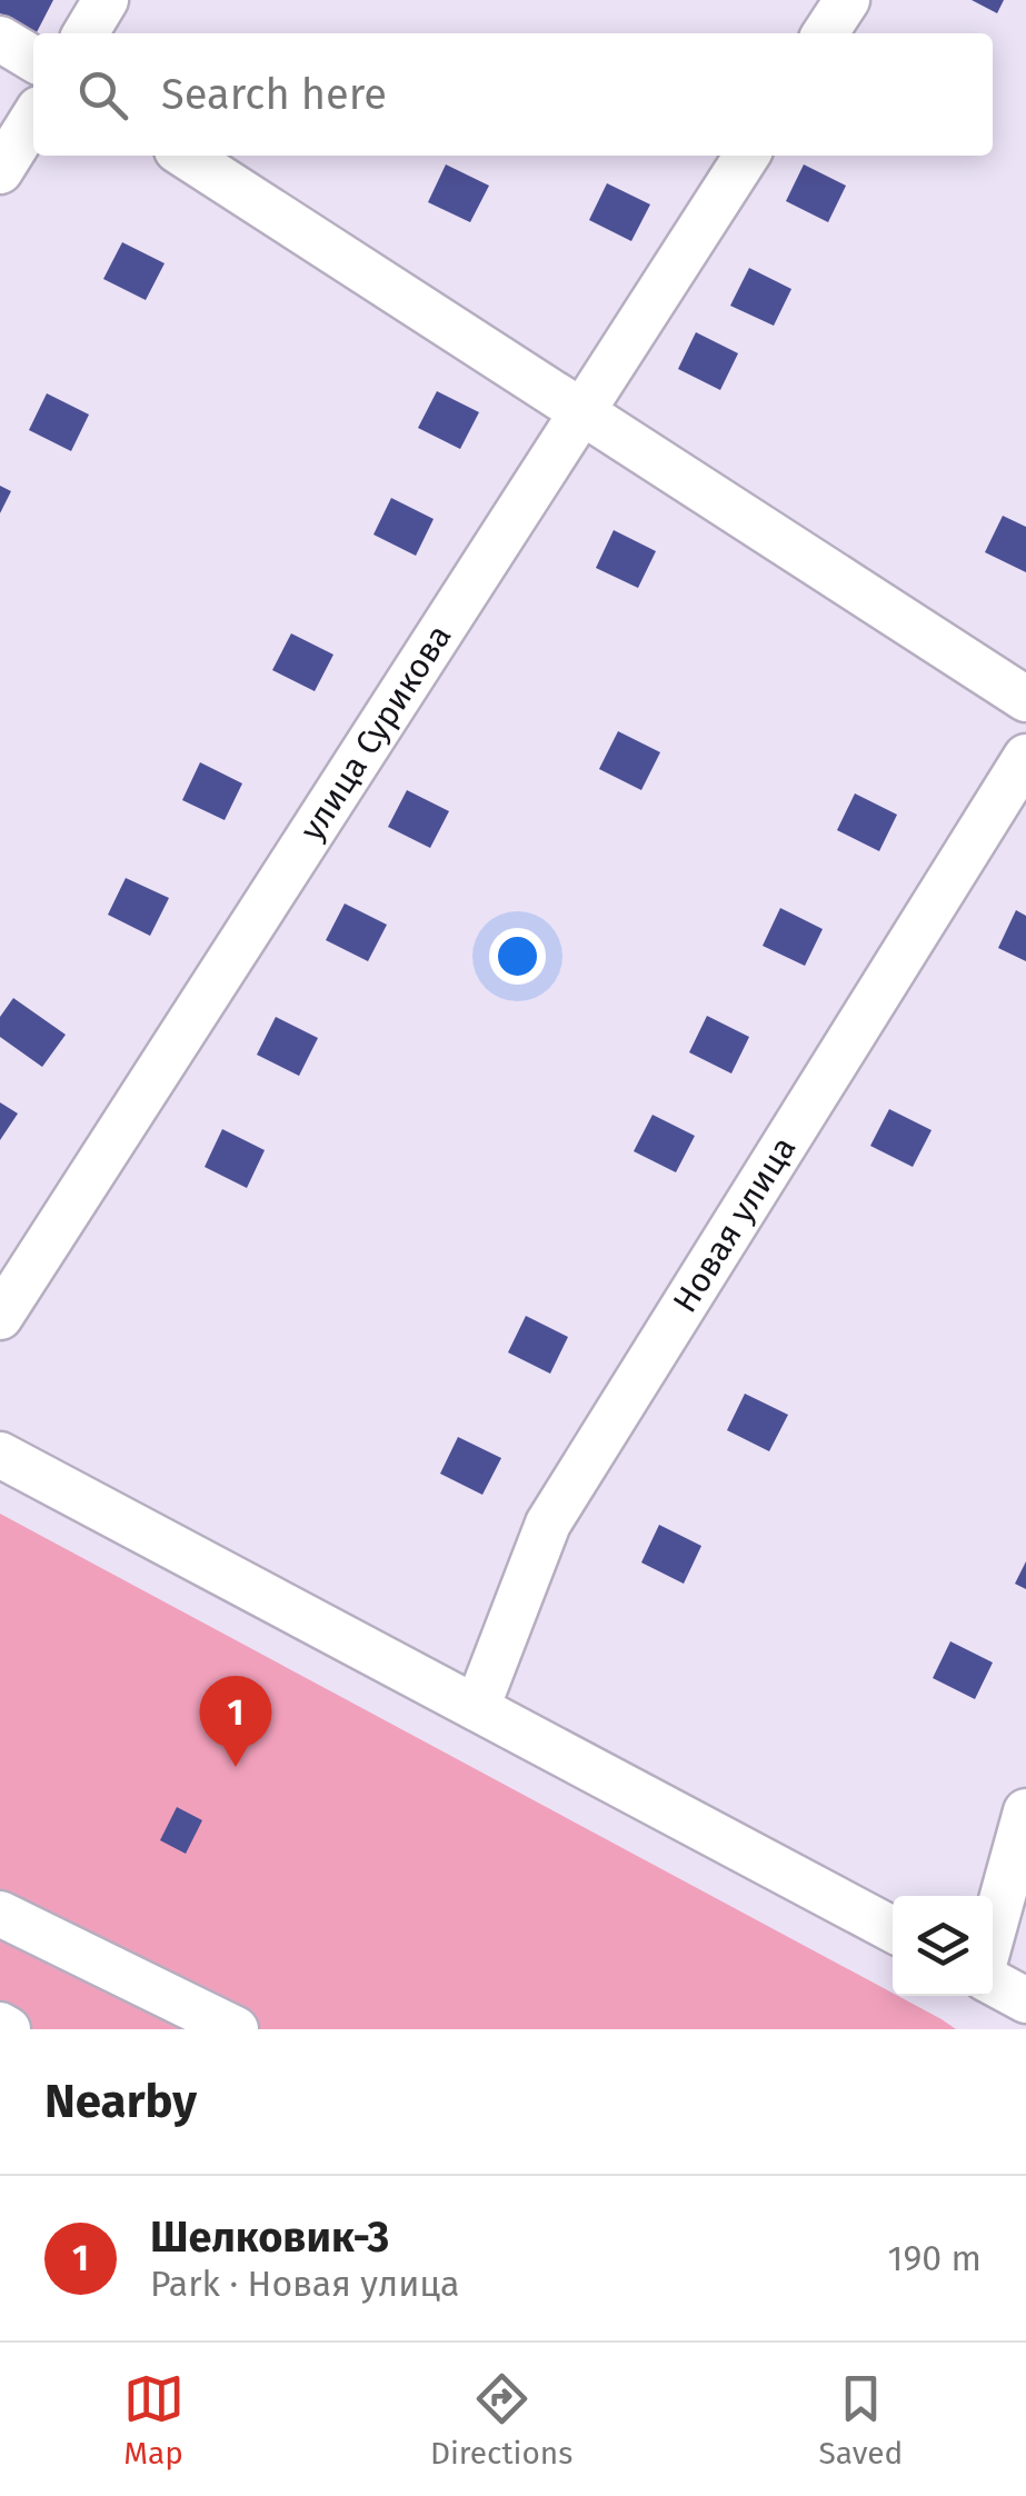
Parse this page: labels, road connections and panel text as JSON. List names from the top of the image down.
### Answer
{
  "streets": {
    "street": ["улица Сурикова", "Новая улица"]
  },
  "page": {
    "search": "Search here",
    "pins": "1",
    "heading": "Nearby",
    "list": [
      {
        "mark": "1",
        "name": "Шелковик-3",
        "note": "Park · Новая улица",
        "value": "190 m"
      }
    ],
    "nav": ["Map", "Directions", "Saved"]
  }
}
